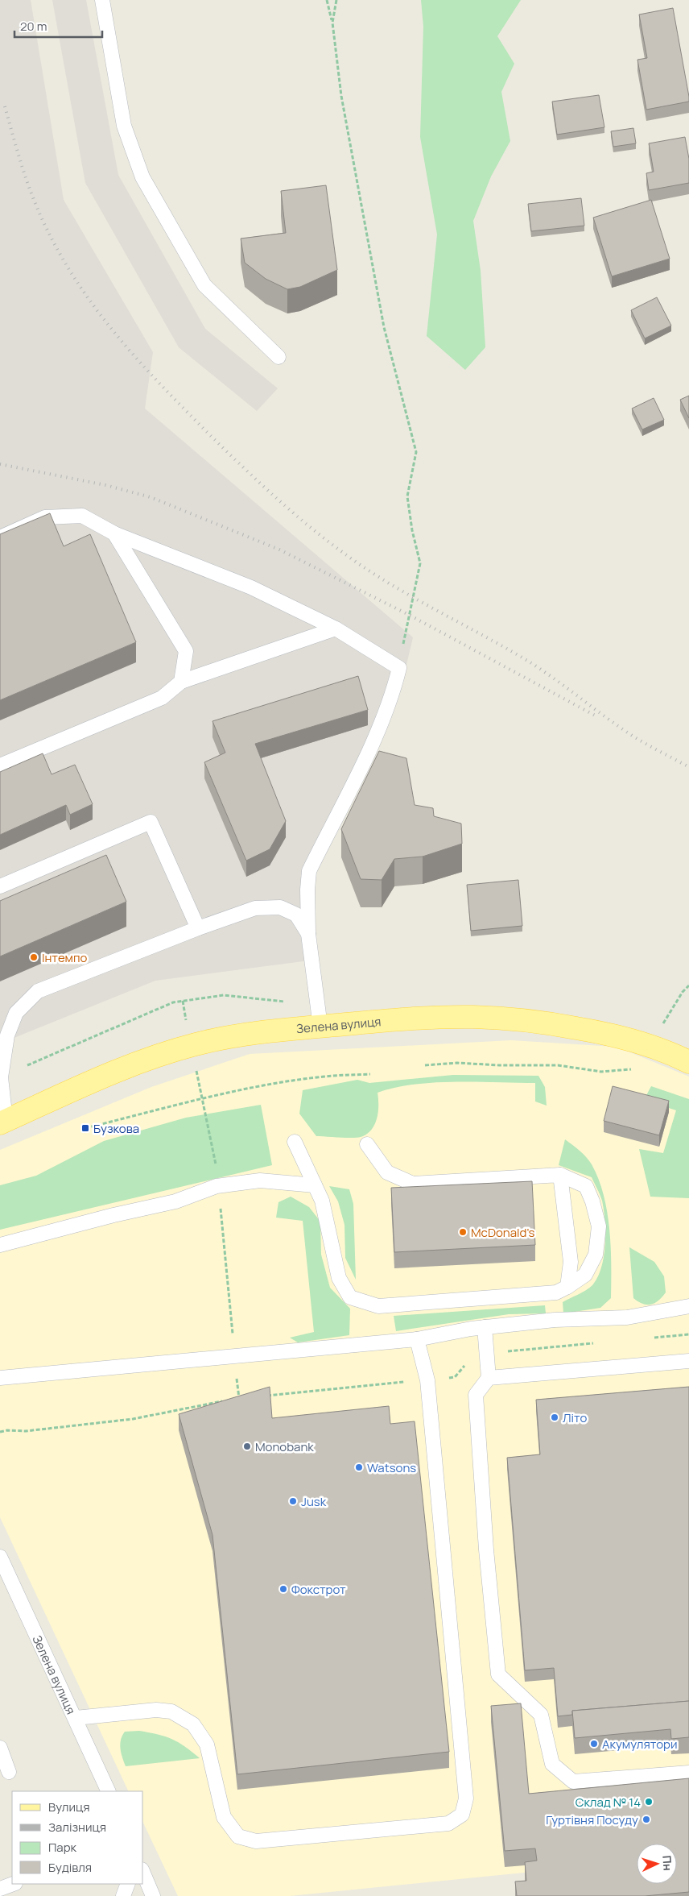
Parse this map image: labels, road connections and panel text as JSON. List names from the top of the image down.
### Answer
{
  "streets": {
    "main road": ["Зелена вулиця"]
  },
  "places": {
    "other": [
      "Інтемпо",
      "McDonald's",
      "Літо",
      "Monobank",
      "Watsons",
      "Jusk",
      "Фокстрот",
      "Акумулятори",
      "Склад № 14",
      "Гуртівня Посуду"
    ],
    "transit": ["Бузкова"]
  },
  "legend": [
    "Вулиця",
    "Залізниця",
    "Парк",
    "Будівля"
  ],
  "scale_bar": "20 m",
  "north": "right"
}
